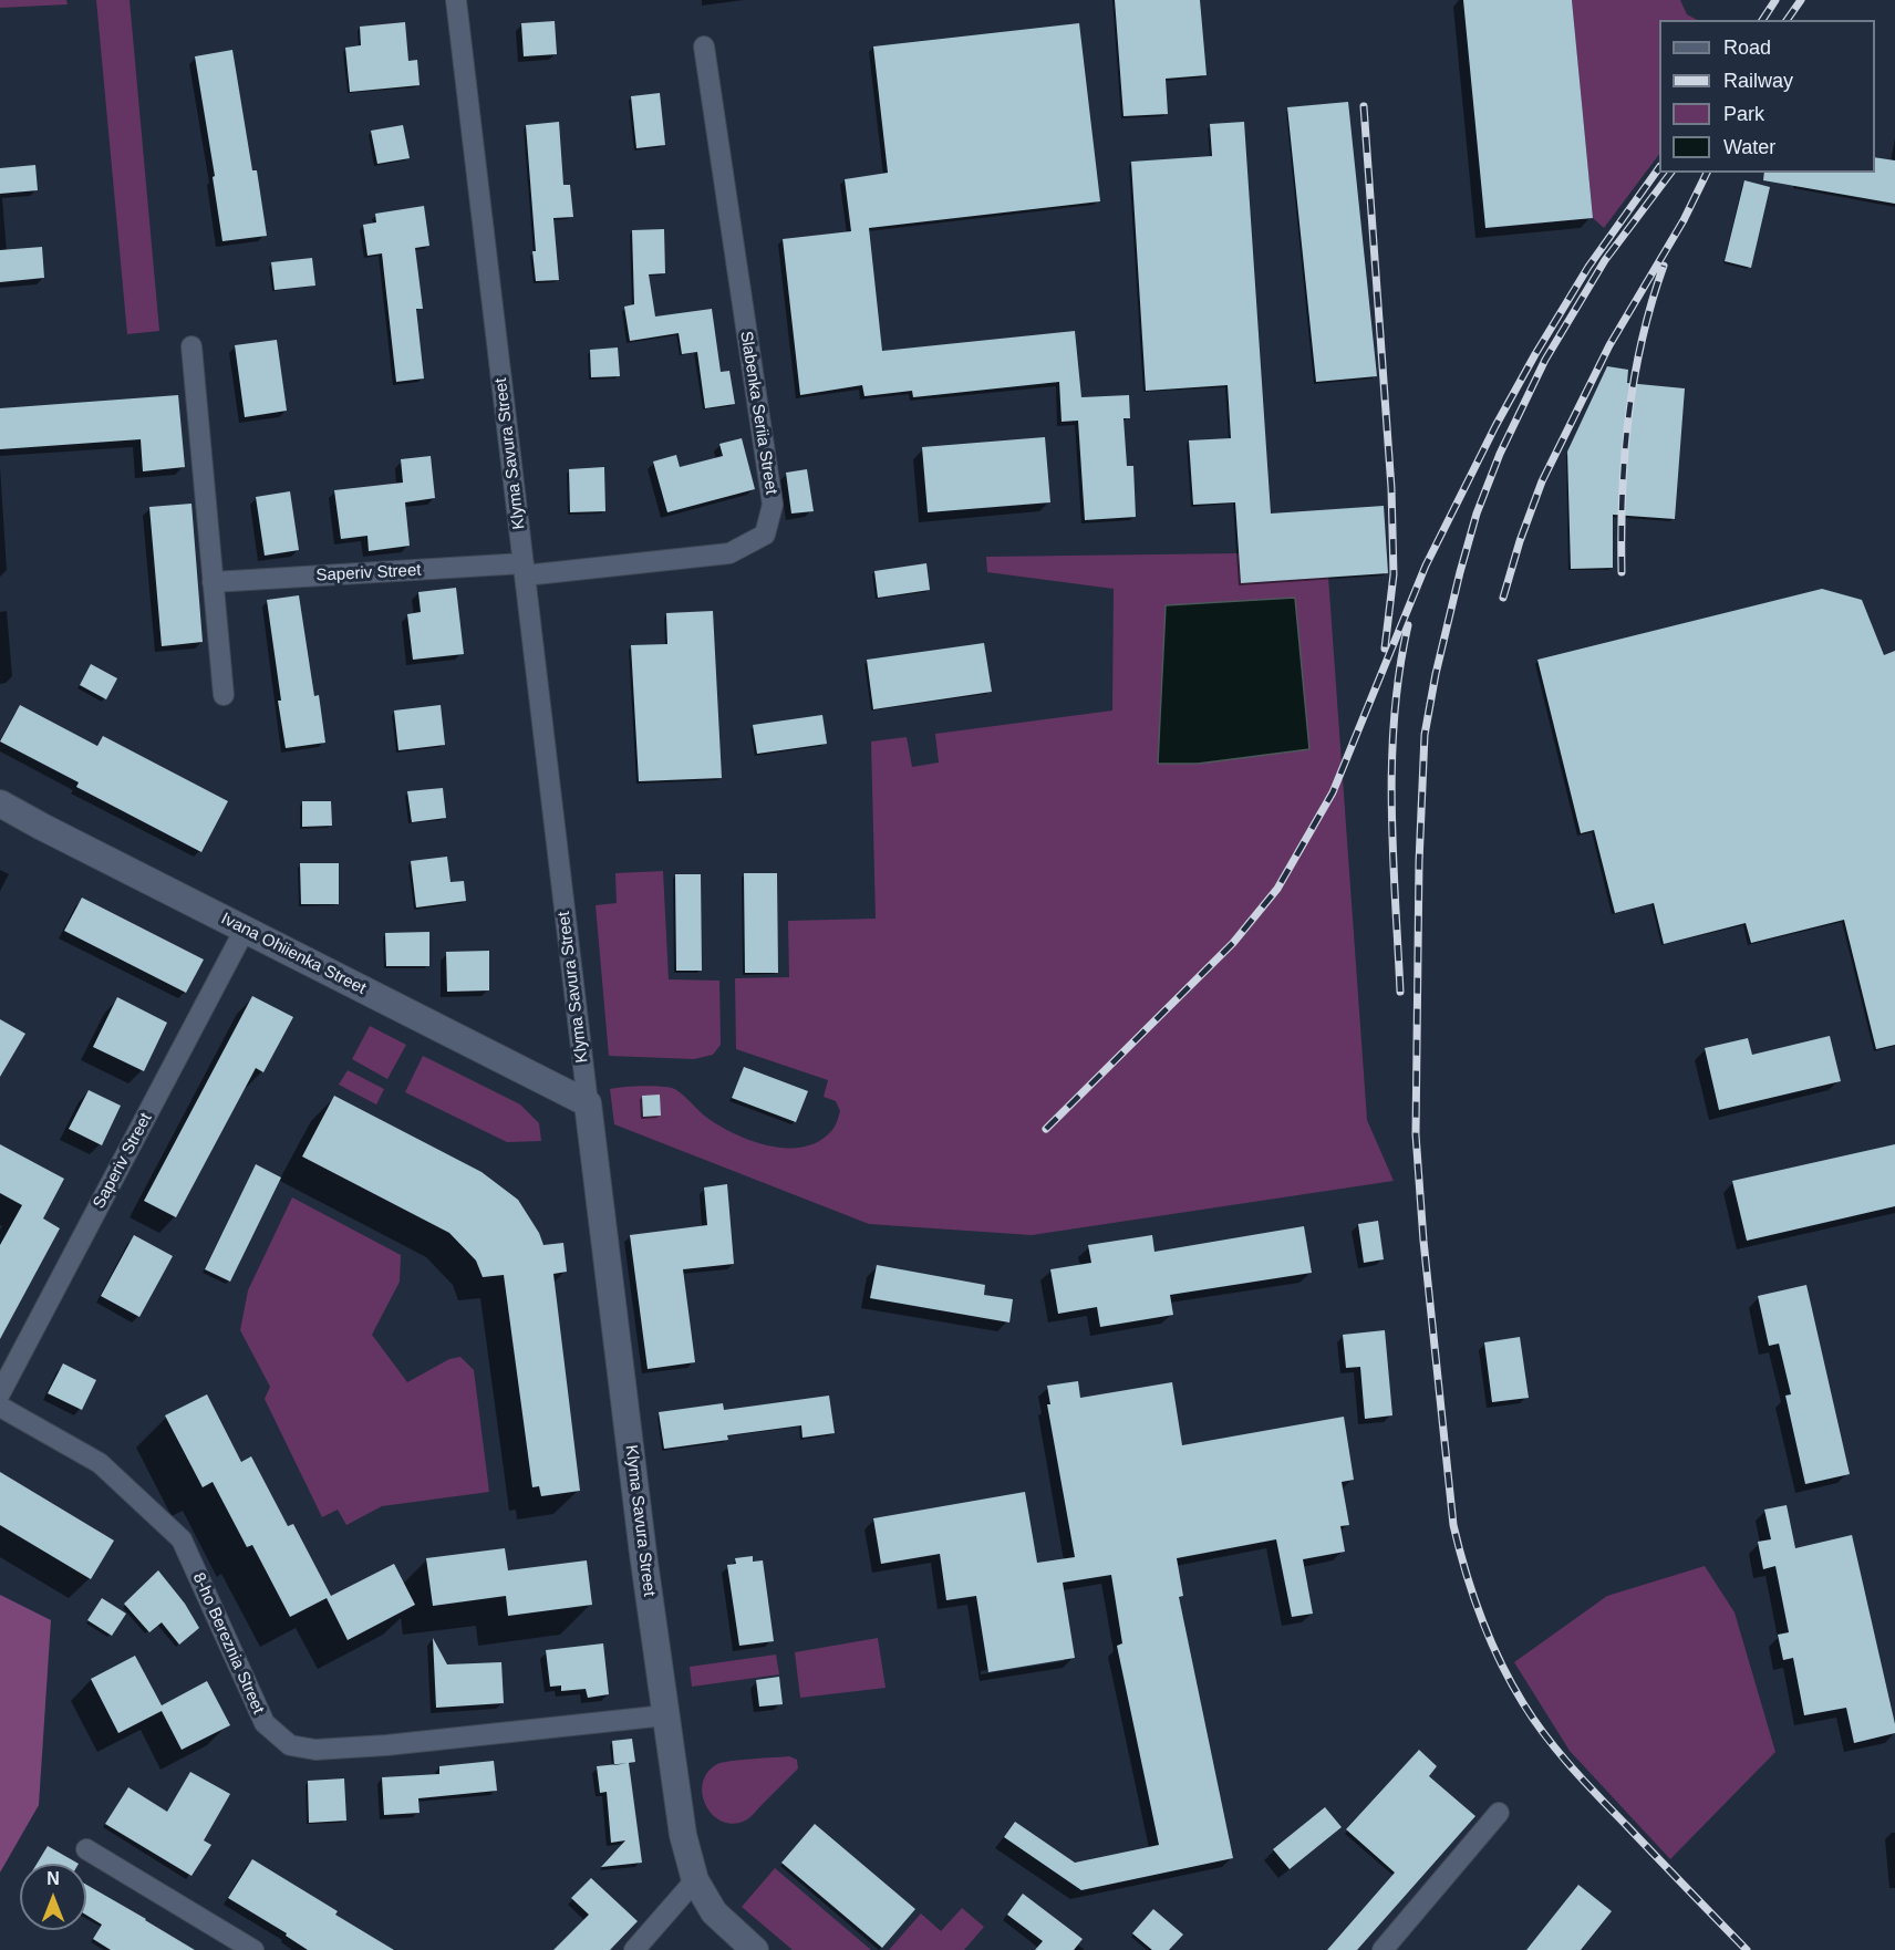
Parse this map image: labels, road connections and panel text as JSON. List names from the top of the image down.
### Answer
{
  "streets": {
    "street": [
      "Slabenka Seriia Street",
      "Klyma Savura Street",
      "Saperiv Street",
      "Ivana Ohiienka Street",
      "8-ho Bereznia Street"
    ]
  },
  "crossings": [
    ["Slabenka Seriia Street", "Klyma Savura Street"],
    ["Slabenka Seriia Street", "Saperiv Street"],
    ["Klyma Savura Street", "Saperiv Street"],
    ["Klyma Savura Street", "Ivana Ohiienka Street"],
    ["Klyma Savura Street", "8-ho Bereznia Street"],
    ["Saperiv Street", "Ivana Ohiienka Street"]
  ],
  "legend": [
    "Road",
    "Railway",
    "Park",
    "Water"
  ],
  "north": "top"
}
